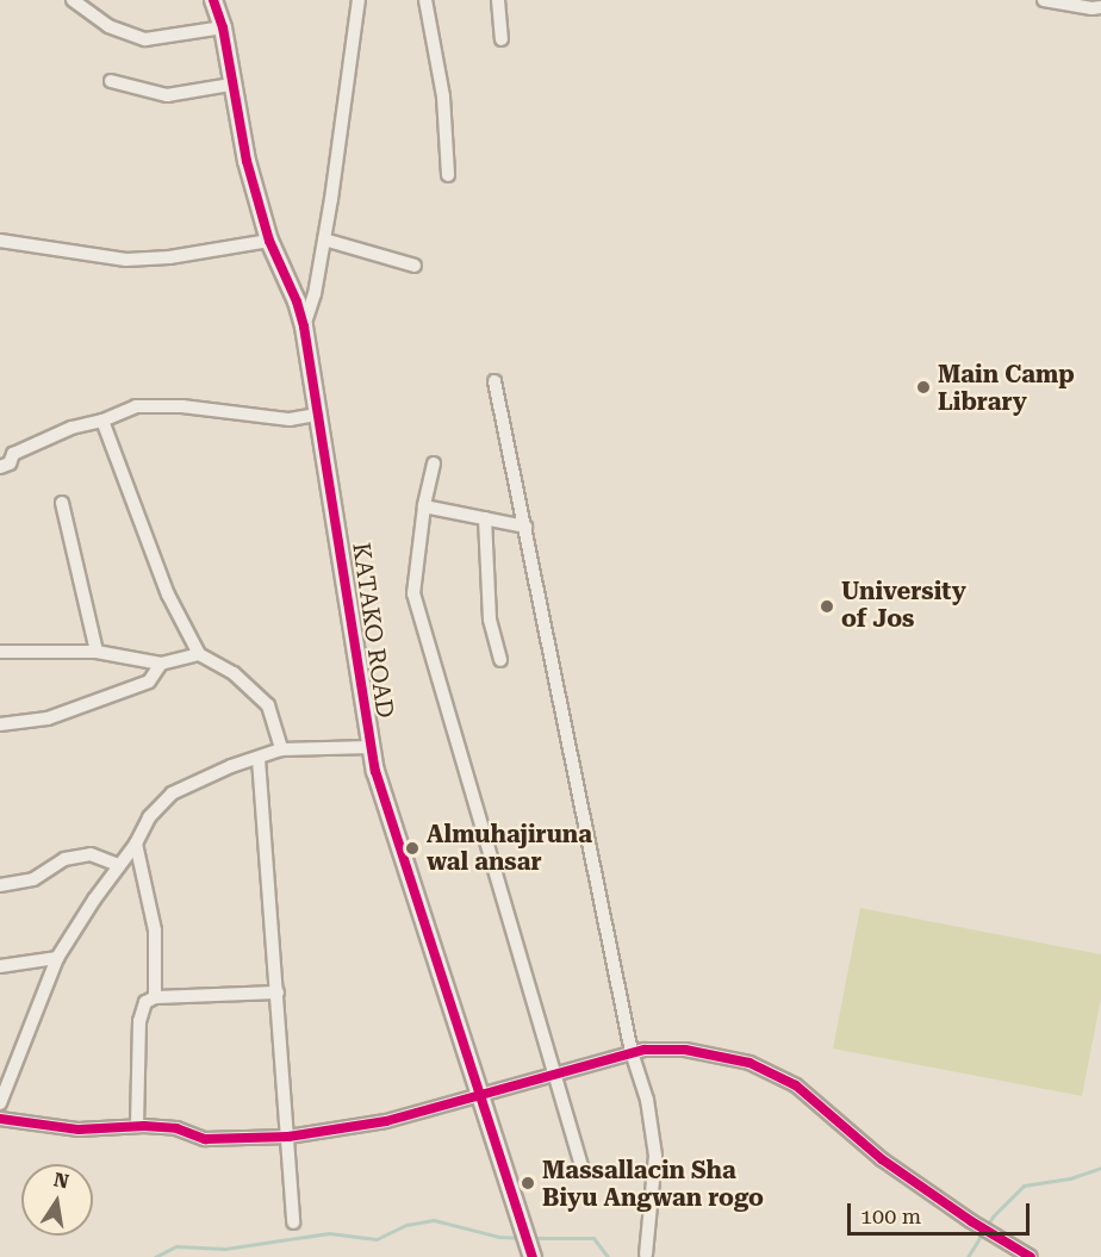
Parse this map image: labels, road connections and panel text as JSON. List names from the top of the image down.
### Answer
{
  "streets": {
    "street": ["KATAKO ROAD"]
  },
  "places": [
    "Main Camp Library",
    "University of Jos",
    "Almuhajiruna wal ansar",
    "Massallacin Sha Biyu Angwan rogo"
  ],
  "scale_bar": "100 m",
  "north": "top"
}
